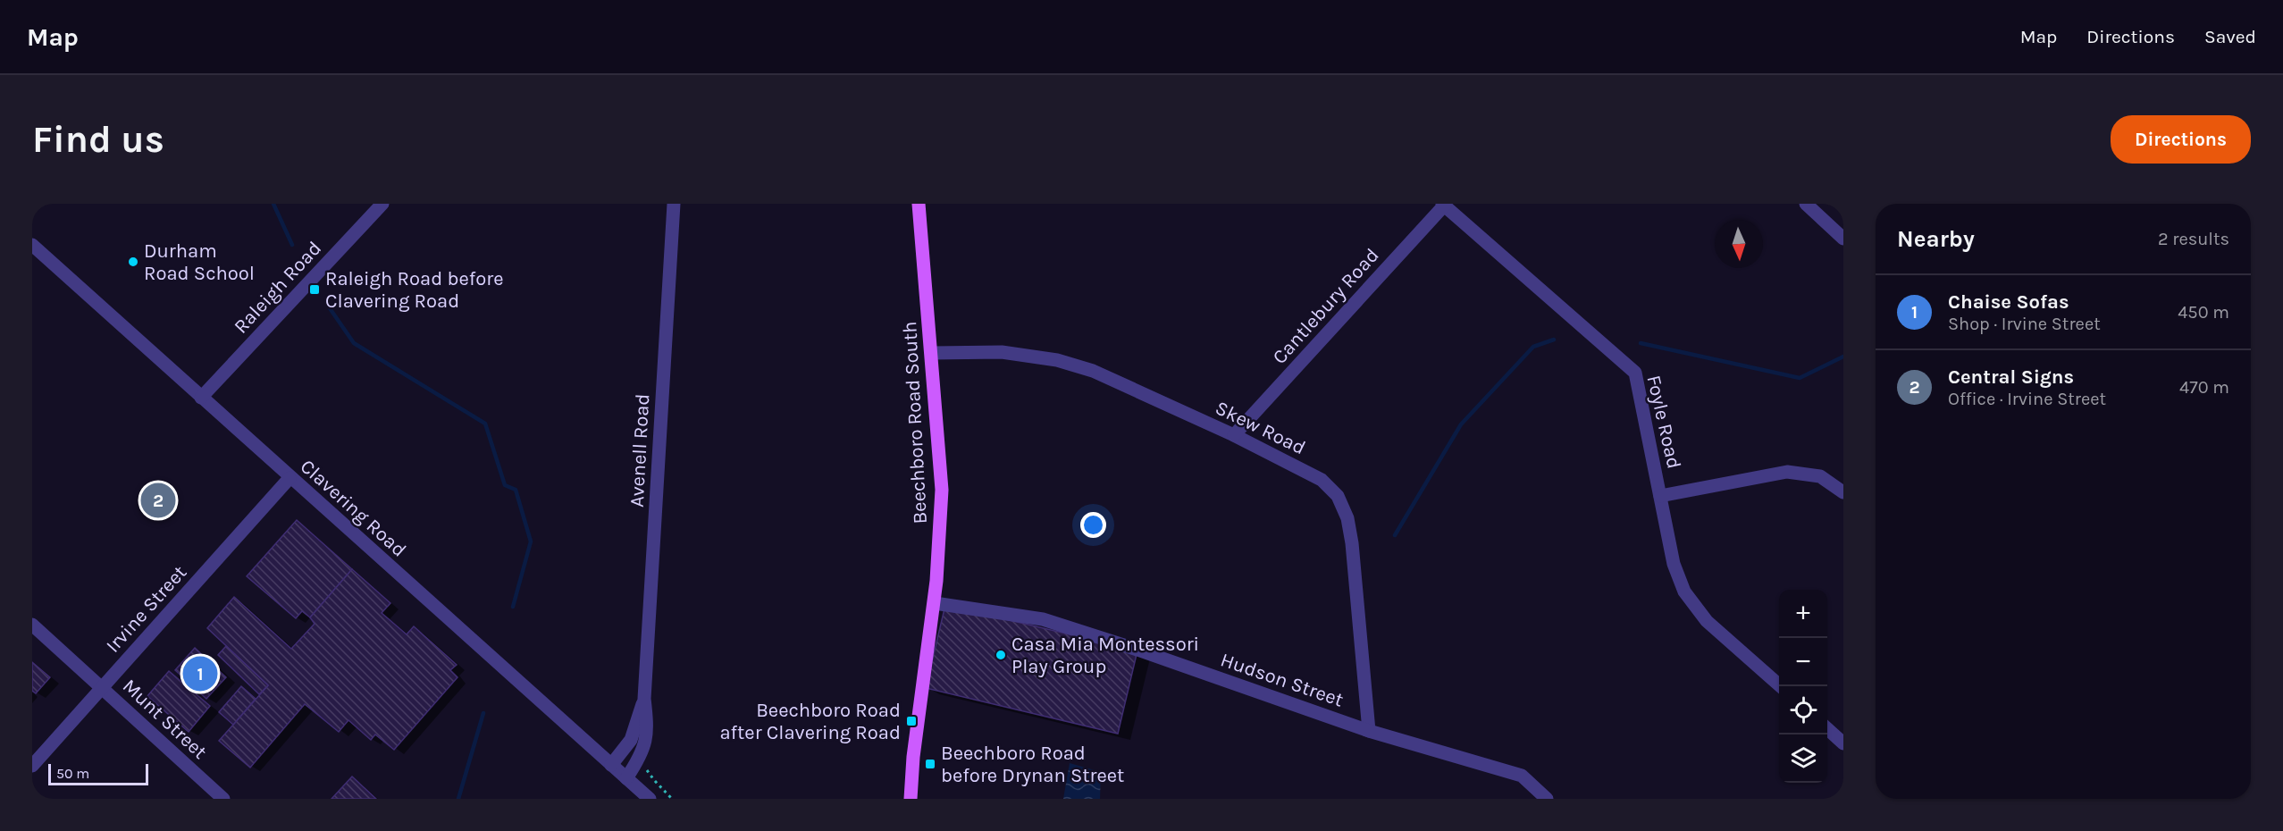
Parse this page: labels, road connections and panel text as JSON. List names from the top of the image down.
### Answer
{
  "streets": {
    "main road": ["Beechboro Road South"],
    "street": [
      "Raleigh Road",
      "Cantlebury Road",
      "Foyle Road",
      "Skew Road",
      "Avenell Road",
      "Clavering Road",
      "Irvine Street",
      "Hudson Street",
      "Munt Street"
    ]
  },
  "crossings": [
    ["Raleigh Road", "Clavering Road"],
    ["Cantlebury Road", "Foyle Road"],
    ["Cantlebury Road", "Skew Road"],
    ["Beechboro Road South", "Skew Road"],
    ["Beechboro Road South", "Hudson Street"],
    ["Skew Road", "Hudson Street"],
    ["Avenell Road", "Clavering Road"],
    ["Clavering Road", "Irvine Street"],
    ["Irvine Street", "Munt Street"]
  ],
  "places": {
    "other": ["Durham Road School", "Casa Mia Montessori Play Group"],
    "transit": ["Raleigh Road before Clavering Road", "Beechboro Road after Clavering Road", "Beechboro Road before Drynan Street"]
  },
  "scale_bar": "50 m",
  "north": "bottom",
  "page": {
    "header": "Map",
    "nav": ["Map", "Directions", "Saved"],
    "buttons": "Directions",
    "title": "Find us",
    "heading": ["Nearby", "2 results"],
    "list": [
      {
        "mark": "1",
        "name": "Chaise Sofas",
        "note": "Shop · Irvine Street",
        "value": "450 m"
      },
      {
        "mark": "2",
        "name": "Central Signs",
        "note": "Office · Irvine Street",
        "value": "470 m"
      }
    ],
    "pins": ["2", "1"],
    "map_buttons": ["+", "−"],
    "scale": "50 m"
  }
}
